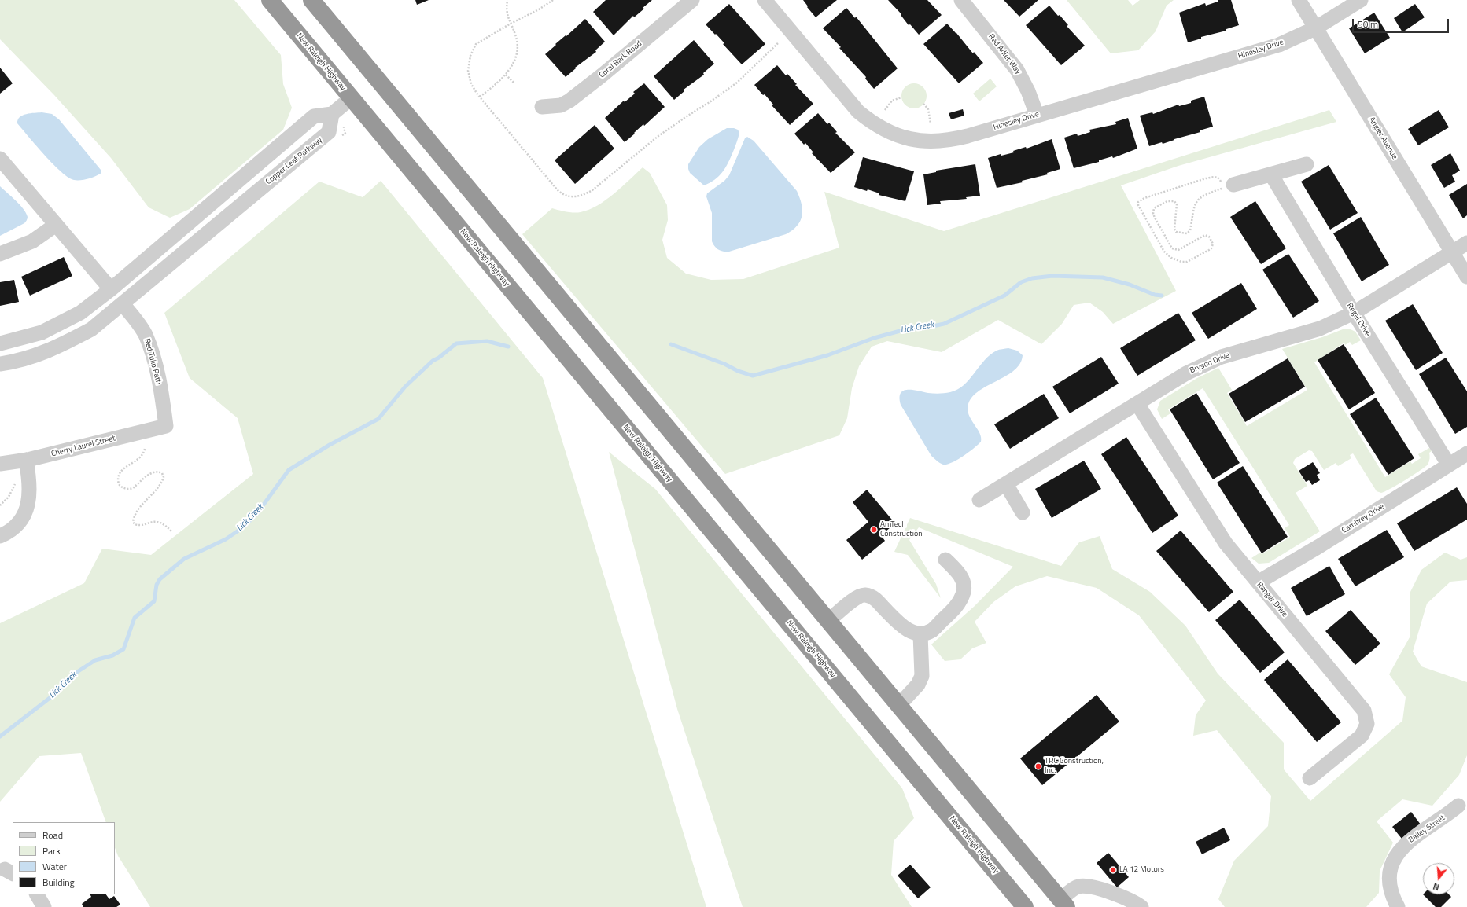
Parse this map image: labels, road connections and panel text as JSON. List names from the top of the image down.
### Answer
{
  "streets": {
    "highway": ["New Raleigh Highway"],
    "street": [
      "Hinesley Drive",
      "Red Adler Way",
      "Coral Bark Road",
      "Angier Avenue",
      "Copper Leaf Parkway",
      "Regal Drive",
      "Red Tulip Path",
      "Bryson Drive",
      "Cherry Laurel Street",
      "Cambrey Drive",
      "Ranger Drive",
      "Bailey Street"
    ]
  },
  "crossings": [
    ["Hinesley Drive", "Red Adler Way"],
    ["Hinesley Drive", "Angier Avenue"],
    ["Angier Avenue", "Bryson Drive"],
    ["Copper Leaf Parkway", "Red Tulip Path"],
    ["Regal Drive", "Bryson Drive"],
    ["Regal Drive", "Cambrey Drive"],
    ["Red Tulip Path", "Cherry Laurel Street"],
    ["Bryson Drive", "Ranger Drive"],
    ["Cambrey Drive", "Ranger Drive"]
  ],
  "water": ["Lick Creek"],
  "places": ["AmTech Construction", "TRC Construction, Inc.", "LA 12 Motors"],
  "legend": [
    "Road",
    "Park",
    "Water",
    "Building"
  ],
  "scale_bar": "50 m",
  "north": "bottom"
}
